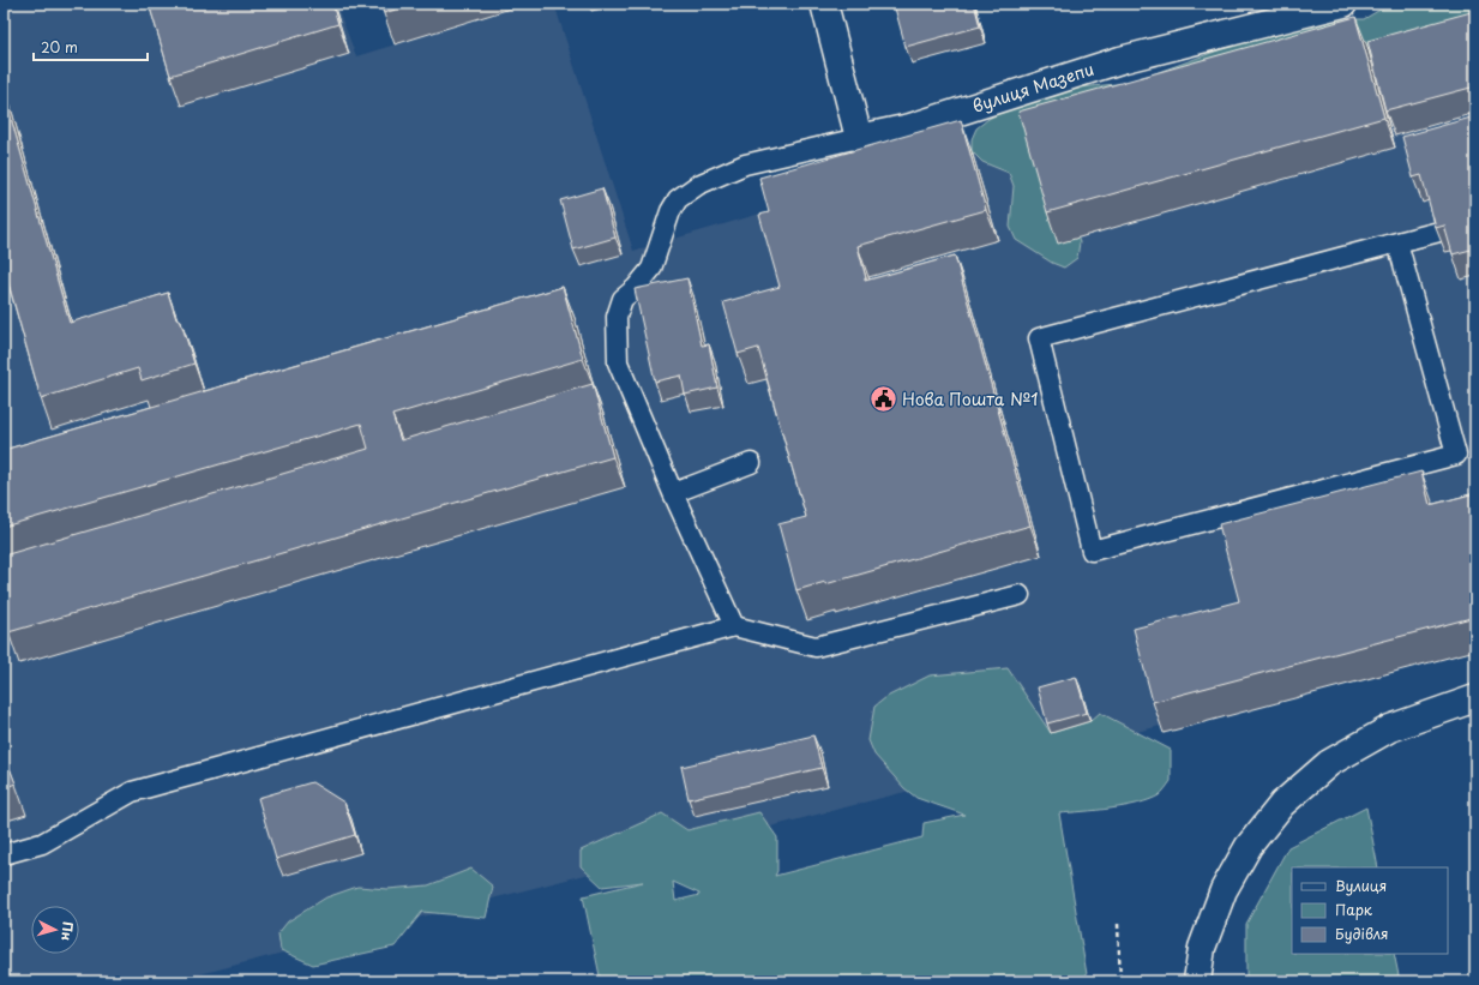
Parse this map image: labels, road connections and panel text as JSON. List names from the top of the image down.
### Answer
{
  "streets": {
    "street": ["вулиця Мазепи"]
  },
  "places": {
    "public building": ["Нова Пошта №1"]
  },
  "legend": ["Вулиця", "Парк", "Будівля"],
  "scale_bar": "20 m",
  "north": "right"
}
